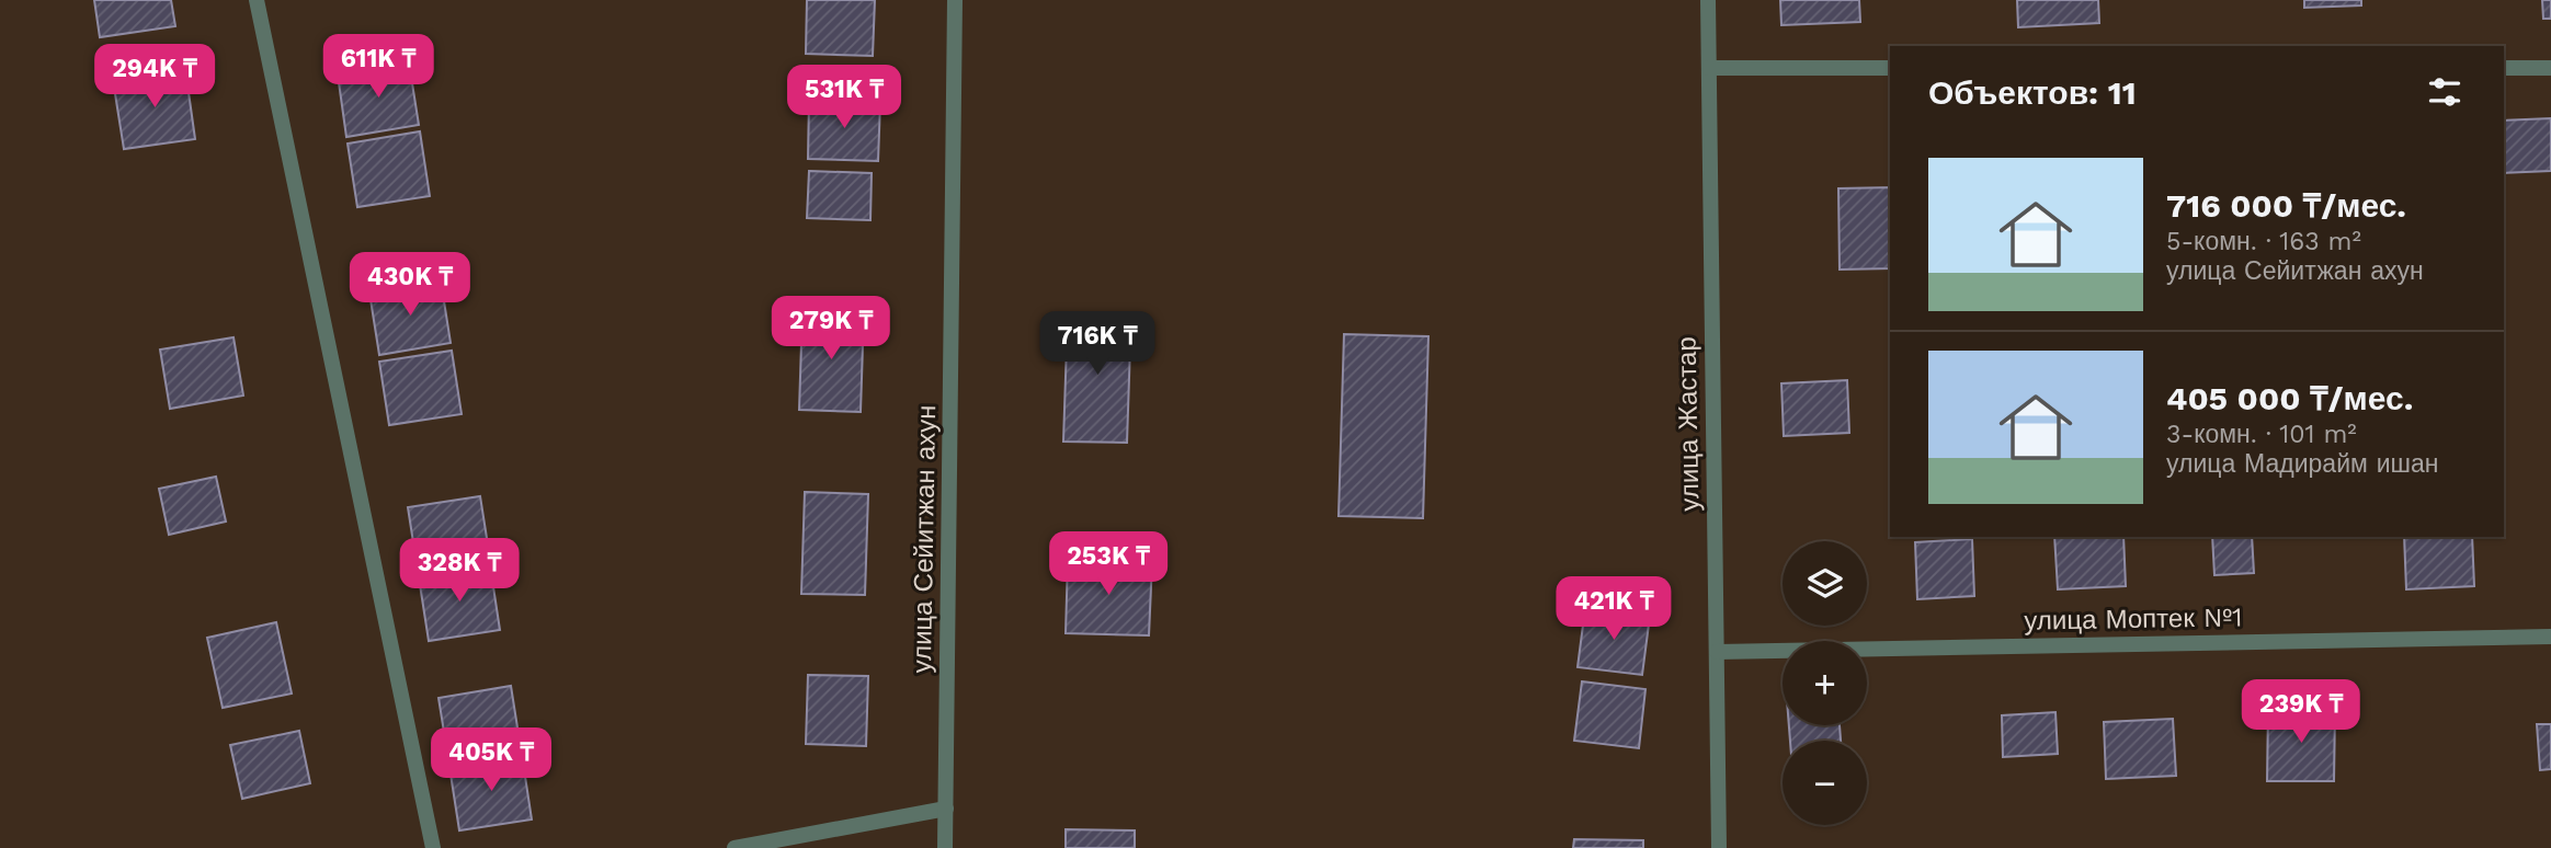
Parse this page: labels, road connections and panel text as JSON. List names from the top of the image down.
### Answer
{
  "streets": {
    "street": ["улица Жастар", "улица Сейитжан ахун", "улица Моптек №1"]
  },
  "crossings": [
    ["улица Жастар", "улица Моптек №1"]
  ],
  "page": {
    "price": [
      "611K ₸",
      "294K ₸",
      "531K ₸",
      "430K ₸",
      "279K ₸",
      "716K ₸",
      "253K ₸",
      "328K ₸",
      "421K ₸",
      "239K ₸",
      "405K ₸"
    ],
    "heading": "Объектов: 11",
    "list": [
      {
        "name": "716 000 ₸/мес.",
        "note": "5-комн. · 163 m² · улица Сейитжан ахун"
      },
      {
        "name": "405 000 ₸/мес.",
        "note": "3-комн. · 101 m² · улица Мадирайм ишан"
      }
    ],
    "map_buttons": ["+", "−"]
  }
}
